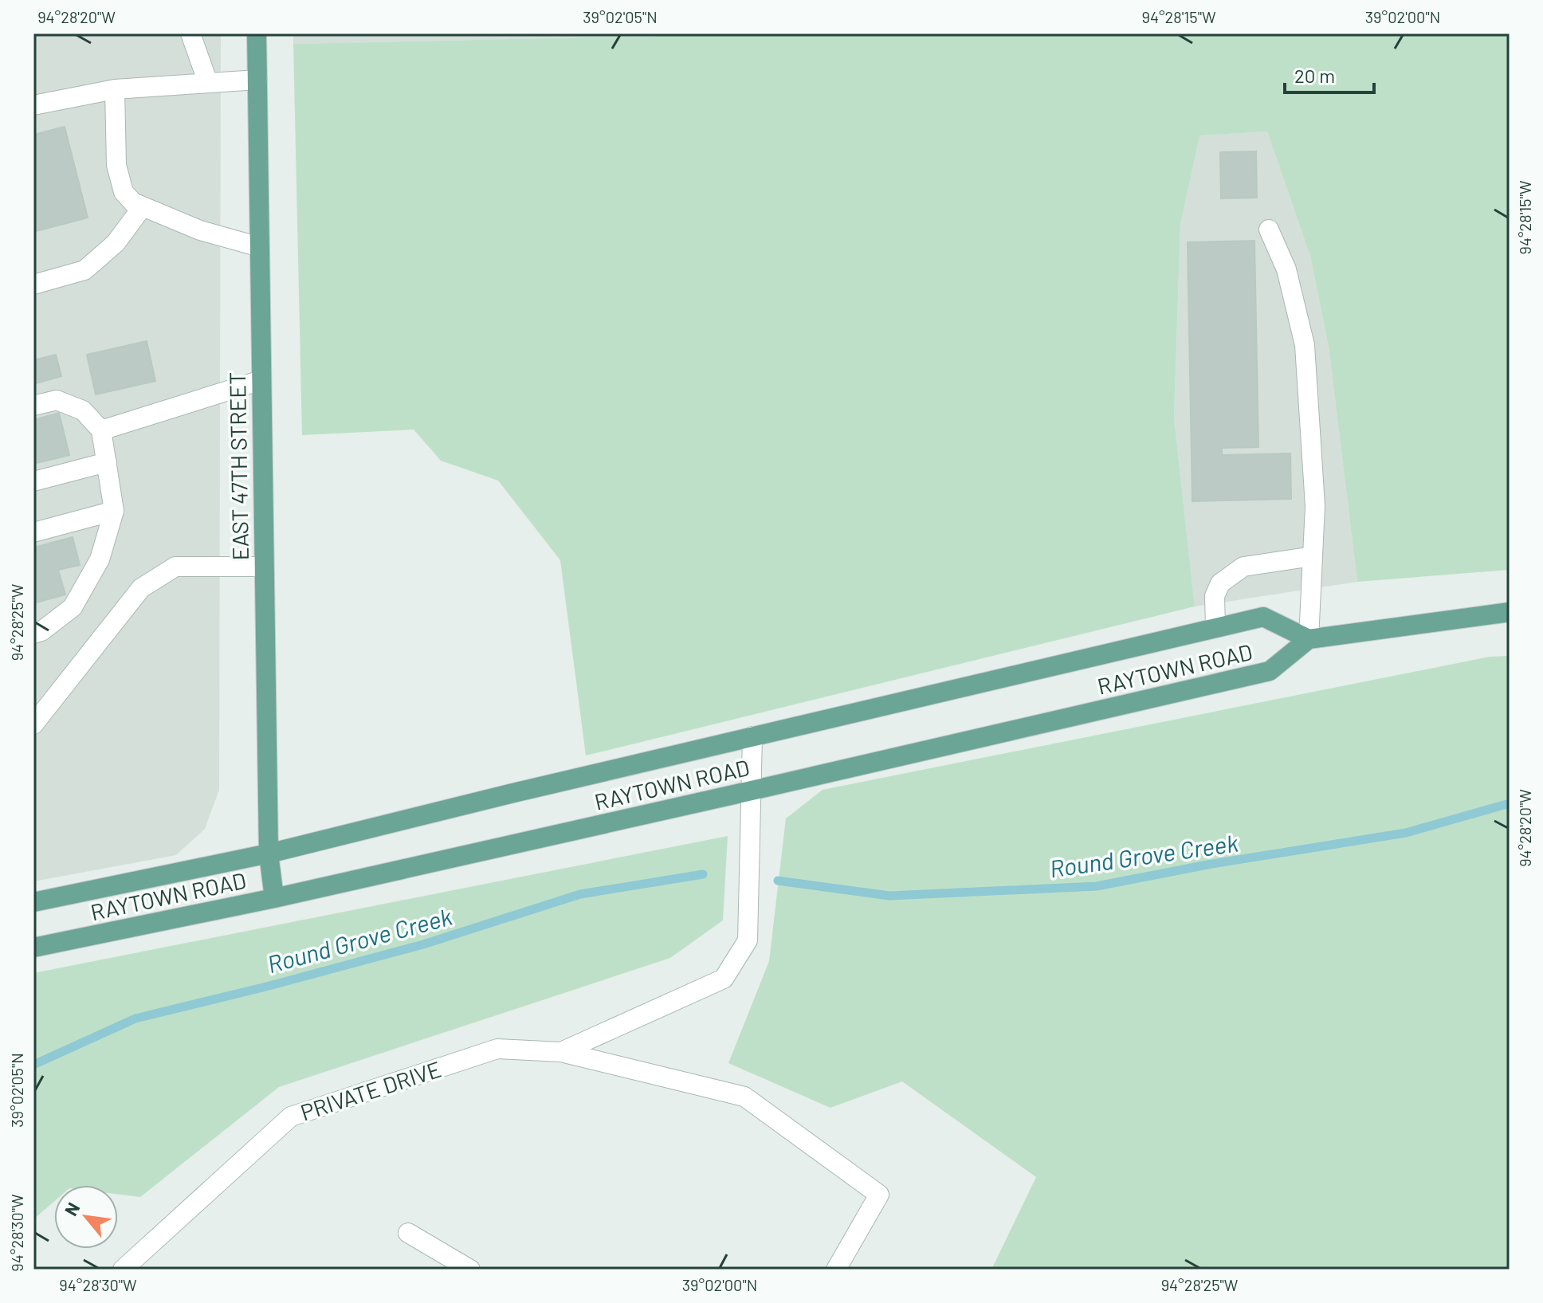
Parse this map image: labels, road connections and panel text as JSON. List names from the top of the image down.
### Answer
{
  "streets": {
    "main road": ["EAST 47TH STREET", "RAYTOWN ROAD"],
    "street": ["PRIVATE DRIVE"]
  },
  "crossings": [
    ["EAST 47TH STREET", "RAYTOWN ROAD"],
    ["RAYTOWN ROAD", "PRIVATE DRIVE"]
  ],
  "water": ["Round Grove Creek"],
  "scale_bar": "20 m",
  "north": "top left",
  "coordinates": [
    "94°28'20\"W",
    "39°02'05\"N",
    "94°28'15\"W",
    "39°02'00\"N",
    "94°28'25\"W",
    "94°28'30\"W"
  ]
}
